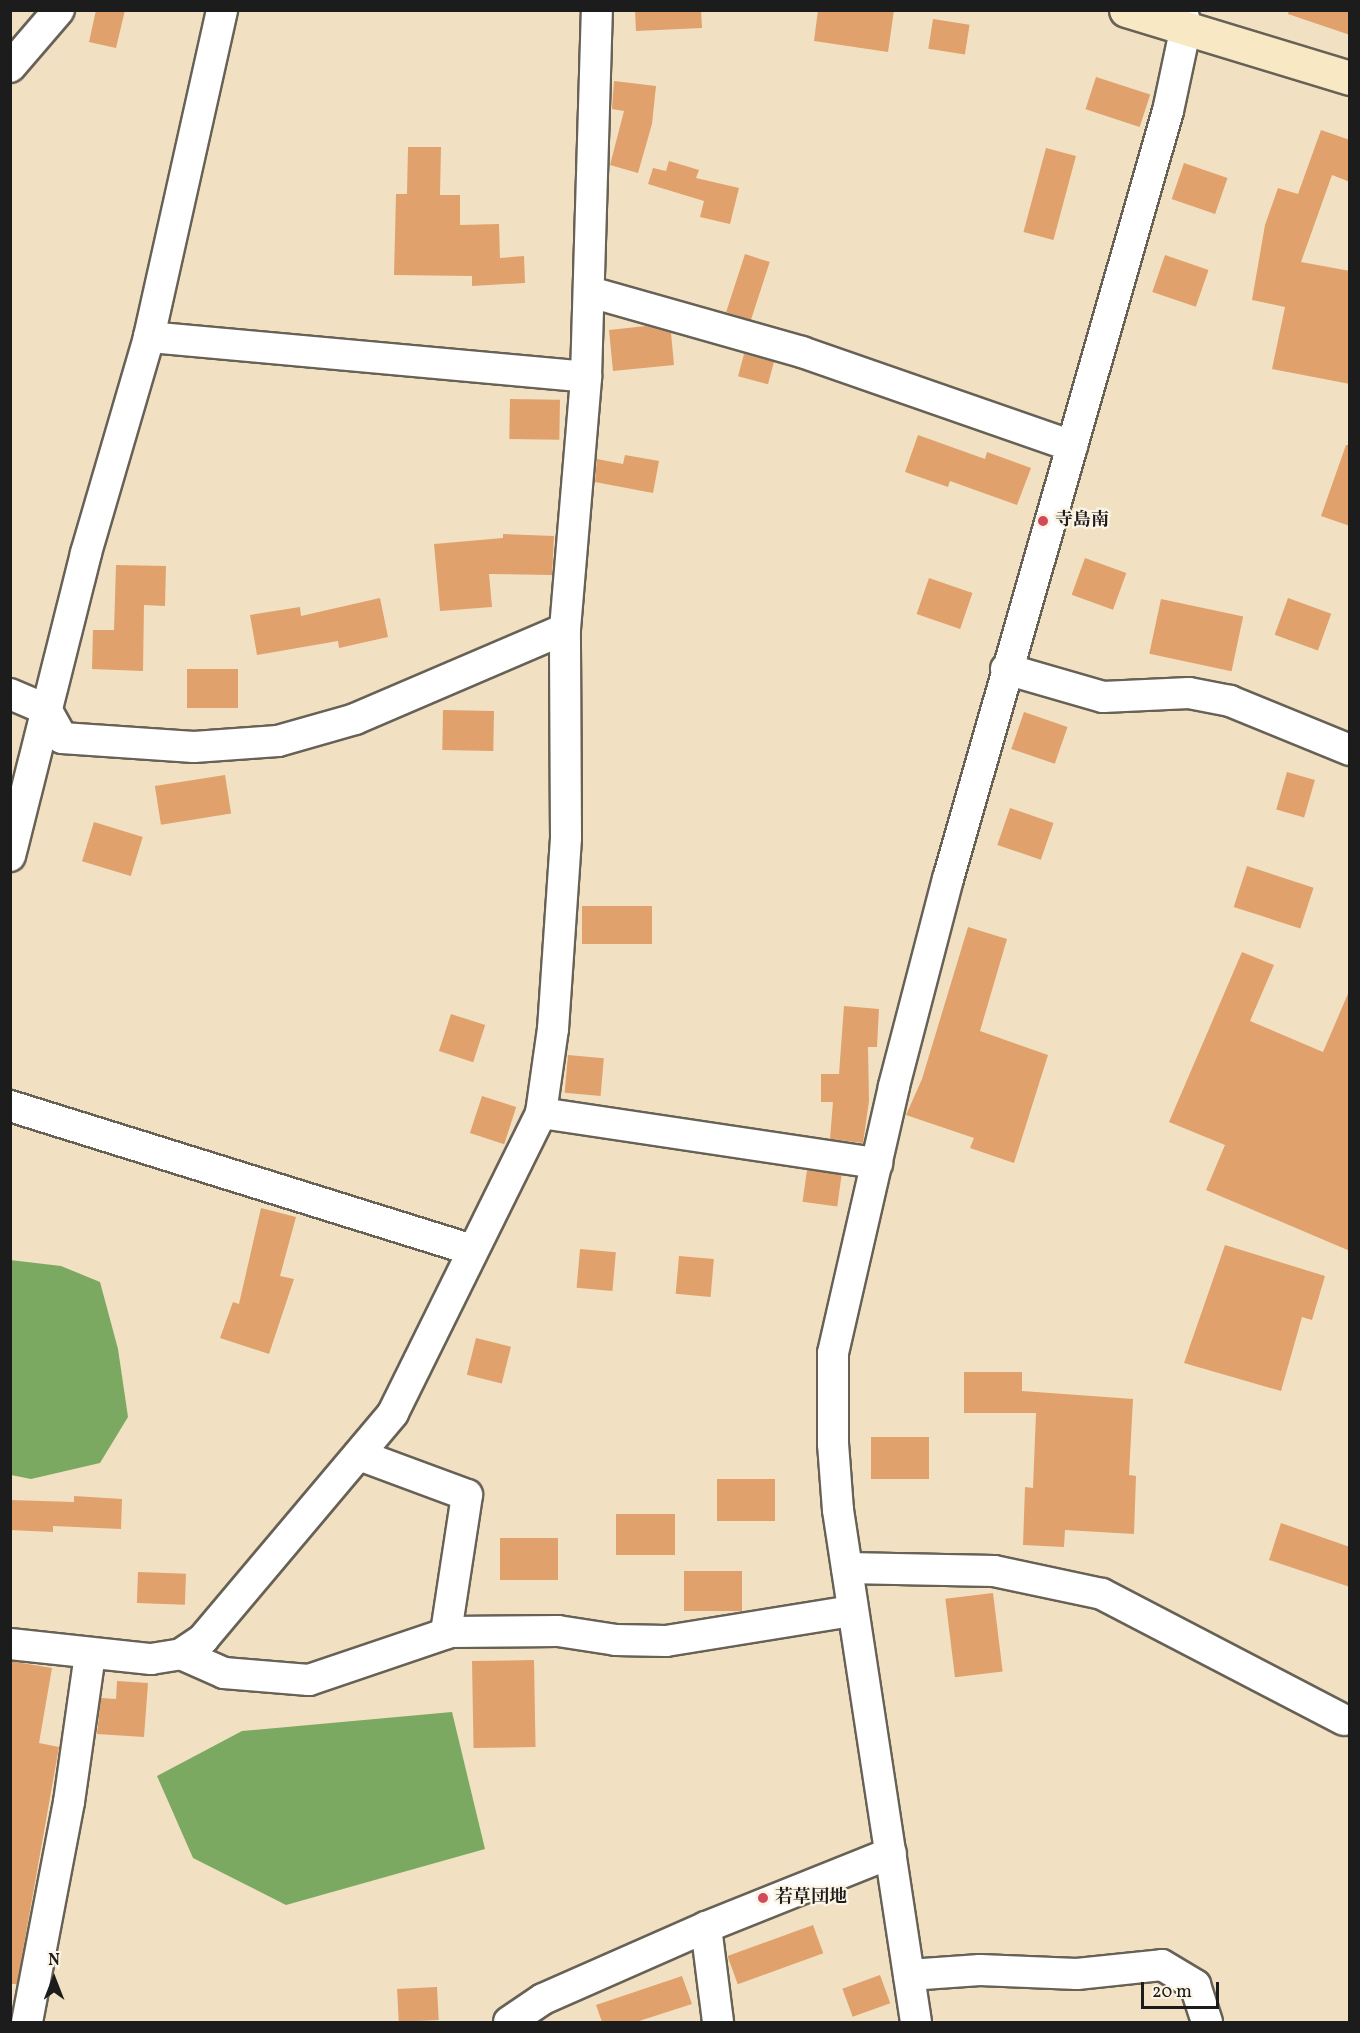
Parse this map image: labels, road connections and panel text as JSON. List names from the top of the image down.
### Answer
{
  "places": ["寺島南", "若草団地"],
  "scale_bar": "20 m",
  "north": "top"
}
